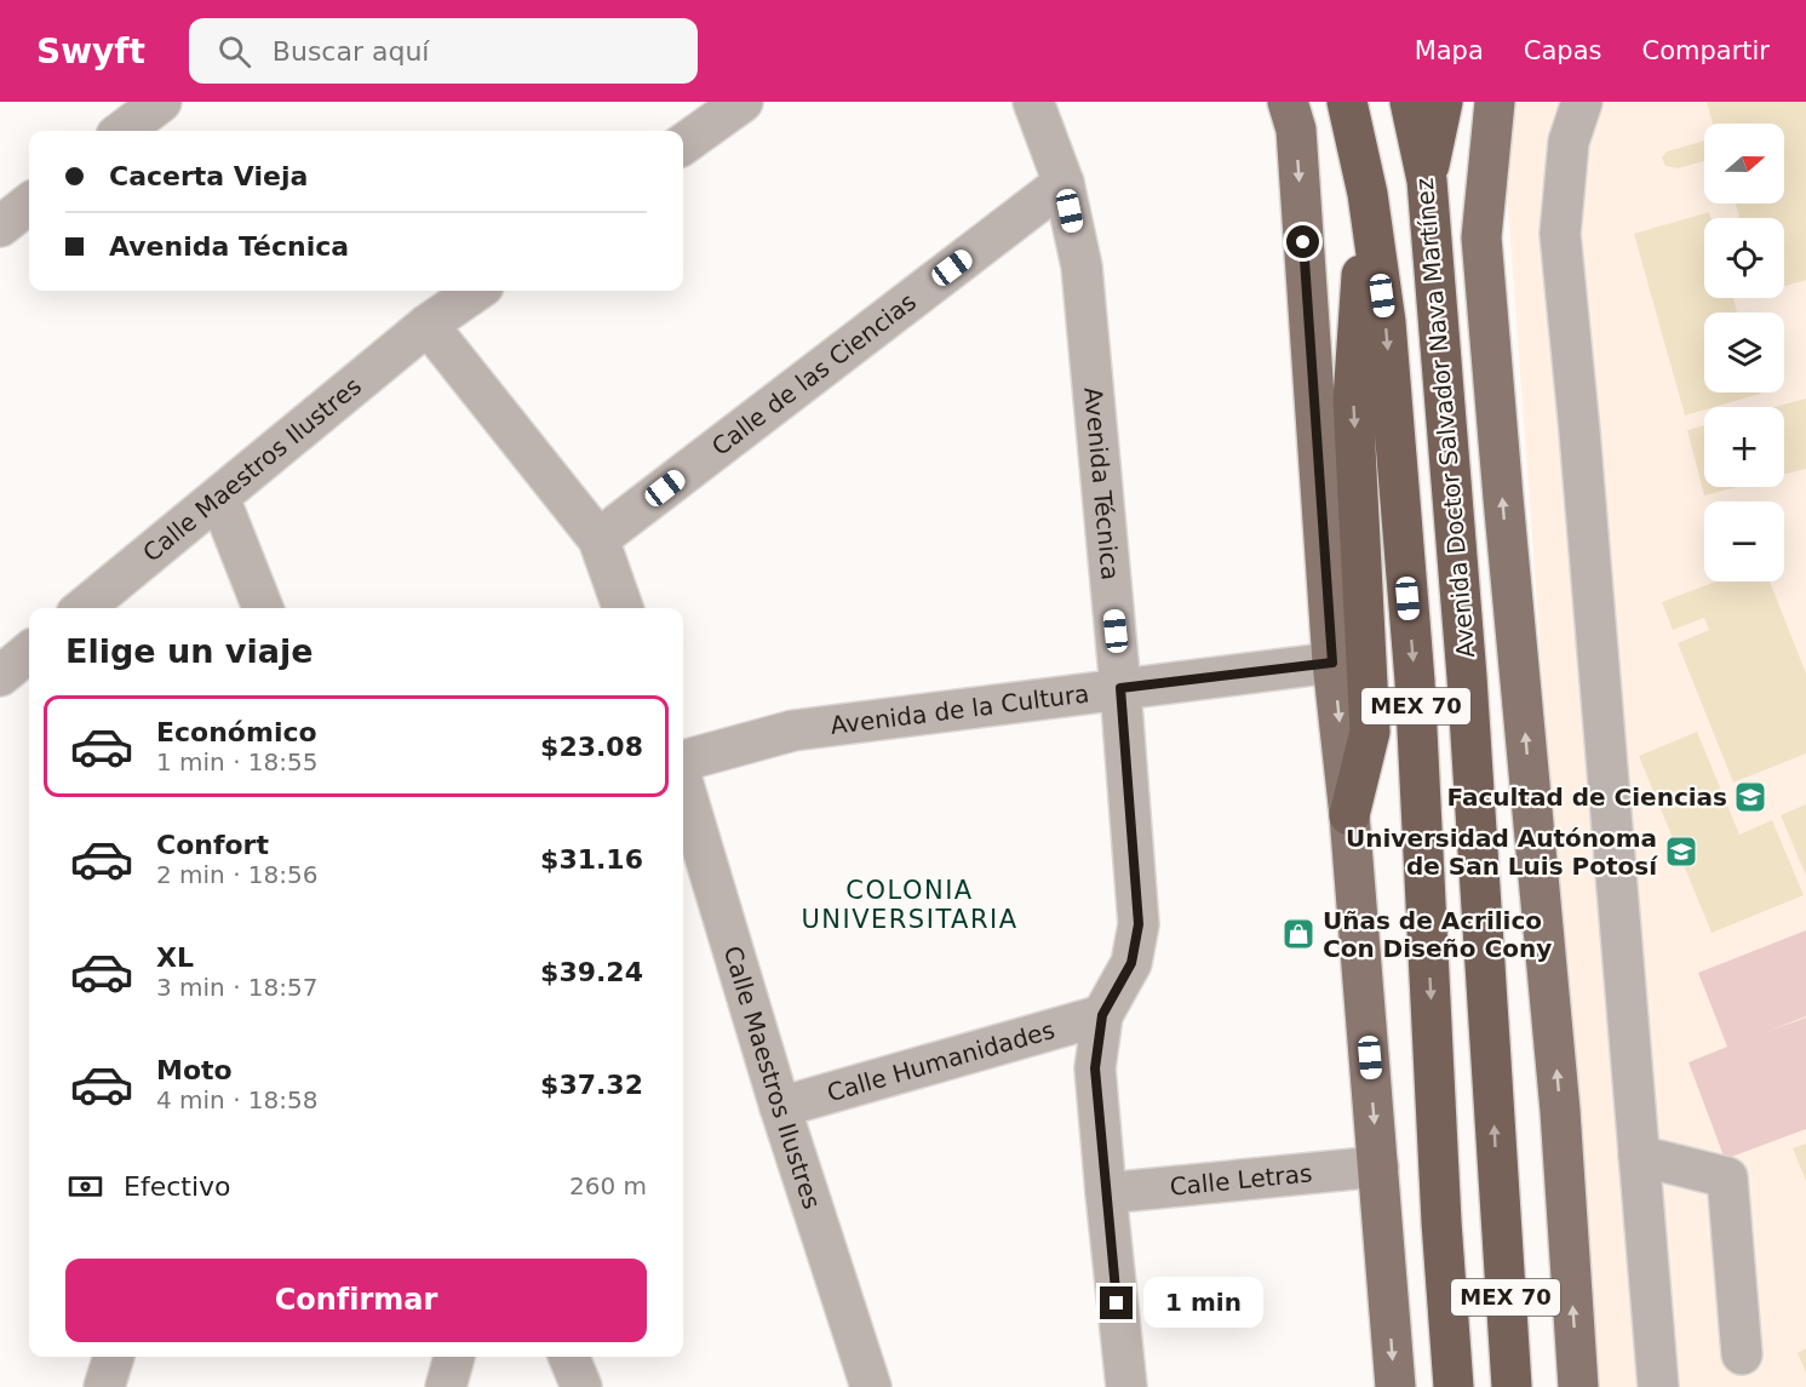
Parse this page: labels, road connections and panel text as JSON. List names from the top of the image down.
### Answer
{
  "streets": {
    "highway": ["Avenida Doctor Salvador Nava Martínez", "MEX 70"],
    "street": [
      "Calle de las Ciencias",
      "Calle Maestros Ilustres",
      "Avenida Técnica",
      "Avenida de la Cultura",
      "Calle Humanidades",
      "Calle Letras"
    ]
  },
  "crossings": [
    ["Calle de las Ciencias", "Avenida Técnica"],
    ["Calle Maestros Ilustres", "Calle Humanidades"],
    ["Avenida Técnica", "Avenida de la Cultura"],
    ["Avenida Técnica", "Calle Humanidades"],
    ["Avenida Técnica", "Calle Letras"]
  ],
  "districts": ["COLONIA UNIVERSITARIA"],
  "places": {
    "school or university": ["Facultad de Ciencias", "Universidad Autónoma de San Luis Potosí"],
    "shop": ["Uñas de Acrilico Con Diseño Cony"]
  },
  "north": "right",
  "page": {
    "header": "Swyft",
    "search": "Buscar aquí",
    "nav": ["Mapa", "Capas", "Compartir"],
    "map_buttons": ["+", "−"],
    "banner": ["Cacerta Vieja", "Avenida Técnica"],
    "heading": "Elige un viaje",
    "list": [
      {
        "name": "Económico",
        "note": "1 min · 18:55",
        "value": "$23.08"
      },
      {
        "name": "Confort",
        "note": "2 min · 18:56",
        "value": "$31.16"
      },
      {
        "name": "XL",
        "note": "3 min · 18:57",
        "value": "$39.24"
      },
      {
        "name": "Moto",
        "note": "4 min · 18:58",
        "value": "$37.32"
      }
    ],
    "pay": ["Efectivo", "260 m"],
    "buttons": "Confirmar",
    "bubble": "1 min"
  }
}
